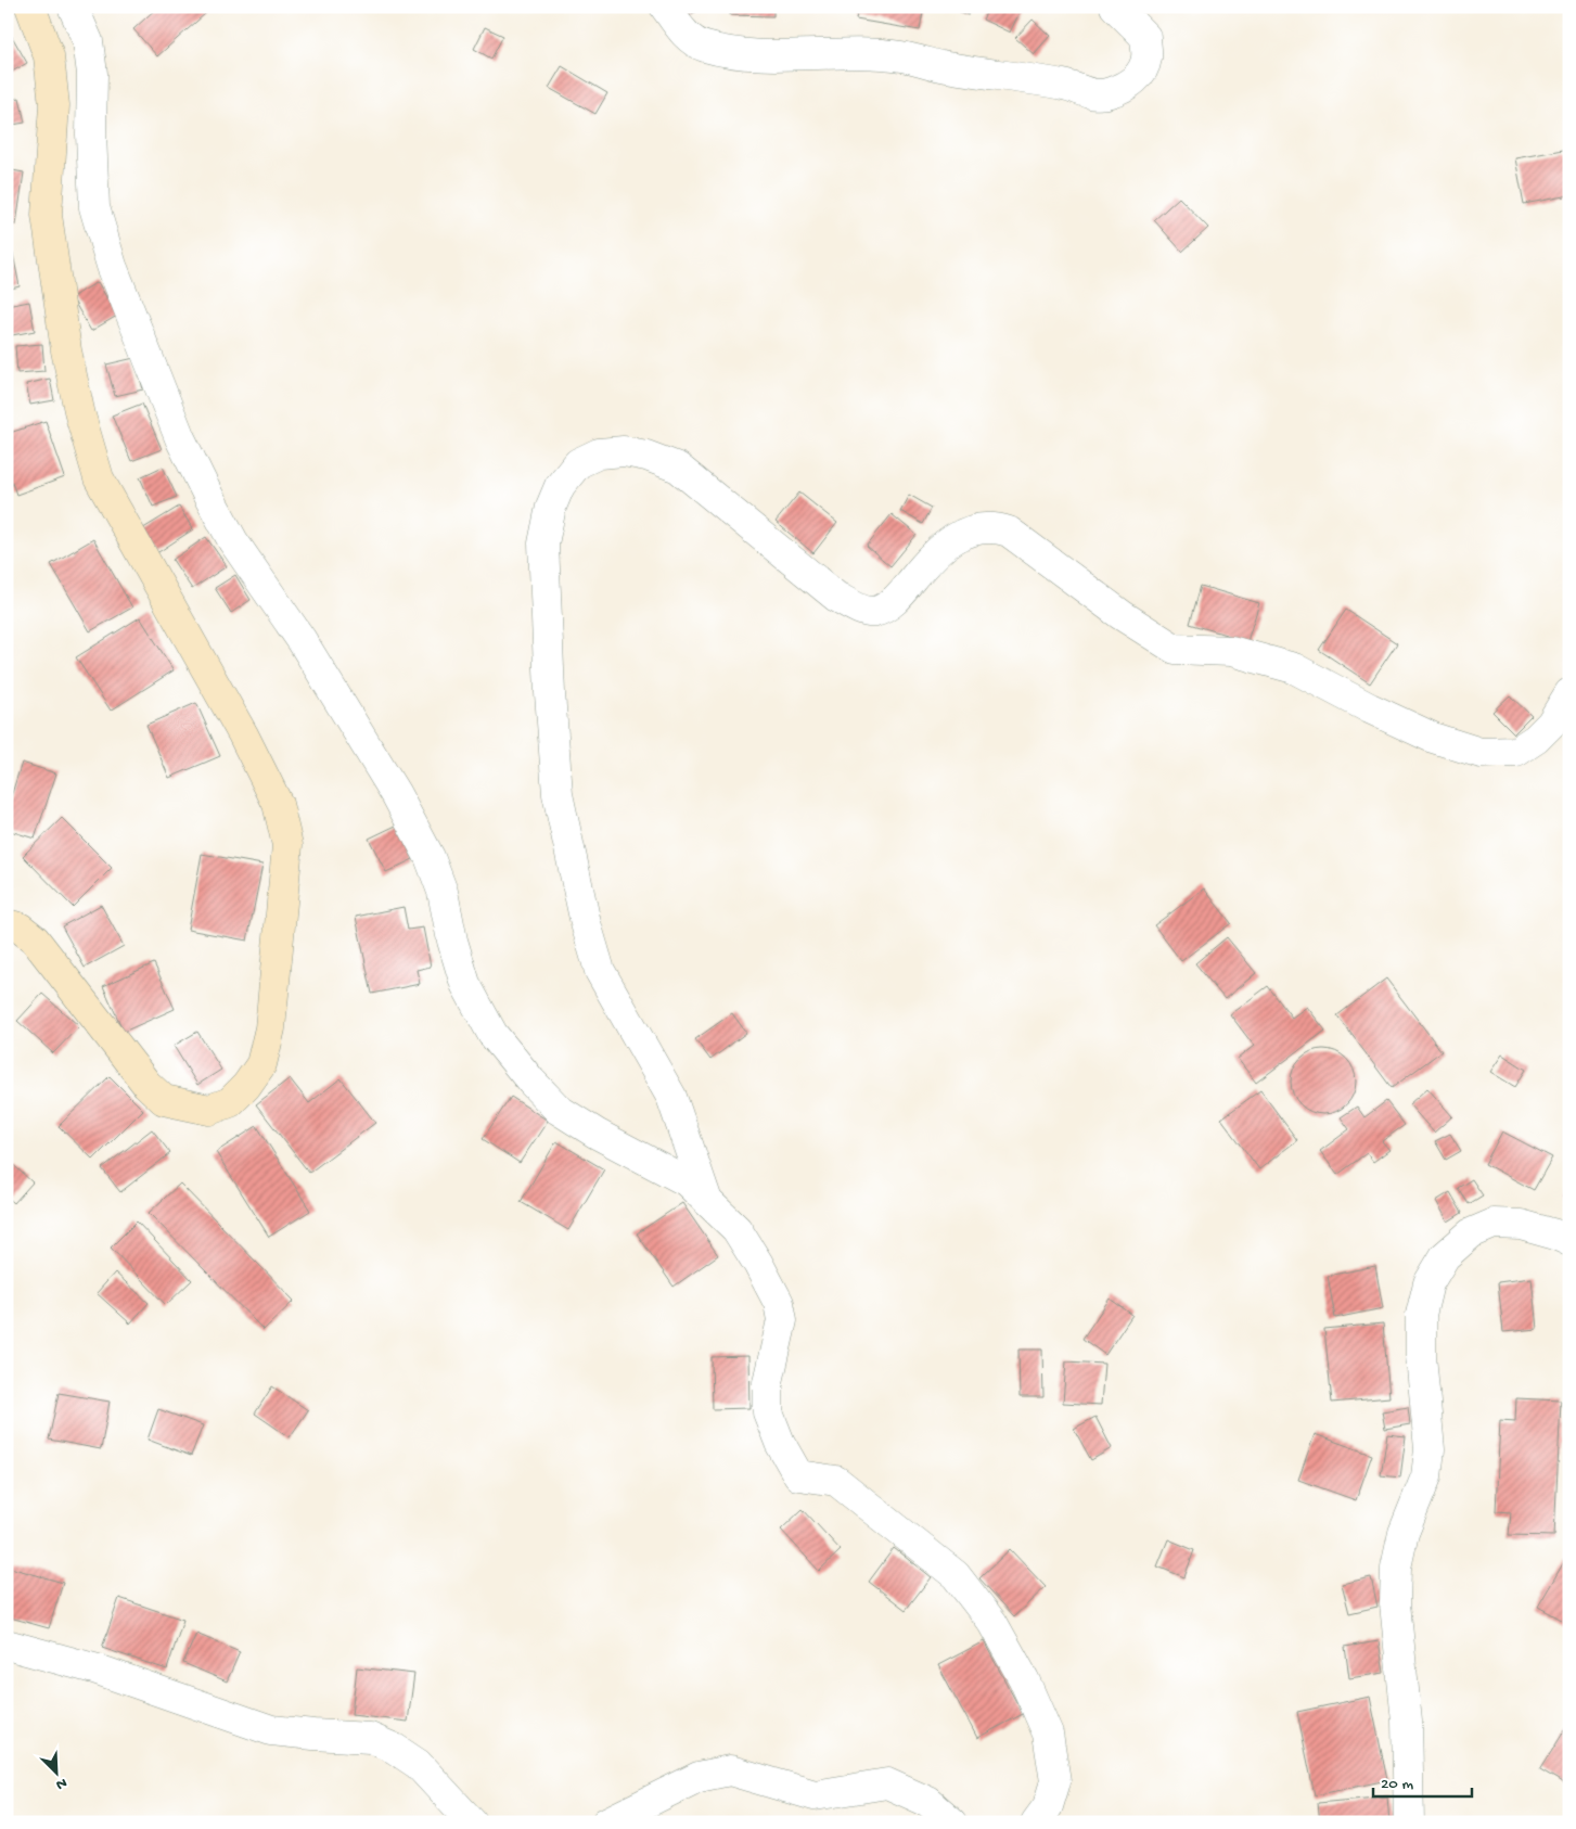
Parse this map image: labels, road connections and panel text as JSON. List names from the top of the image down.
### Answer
{
  "scale_bar": "20 m",
  "north": "bottom right"
}
